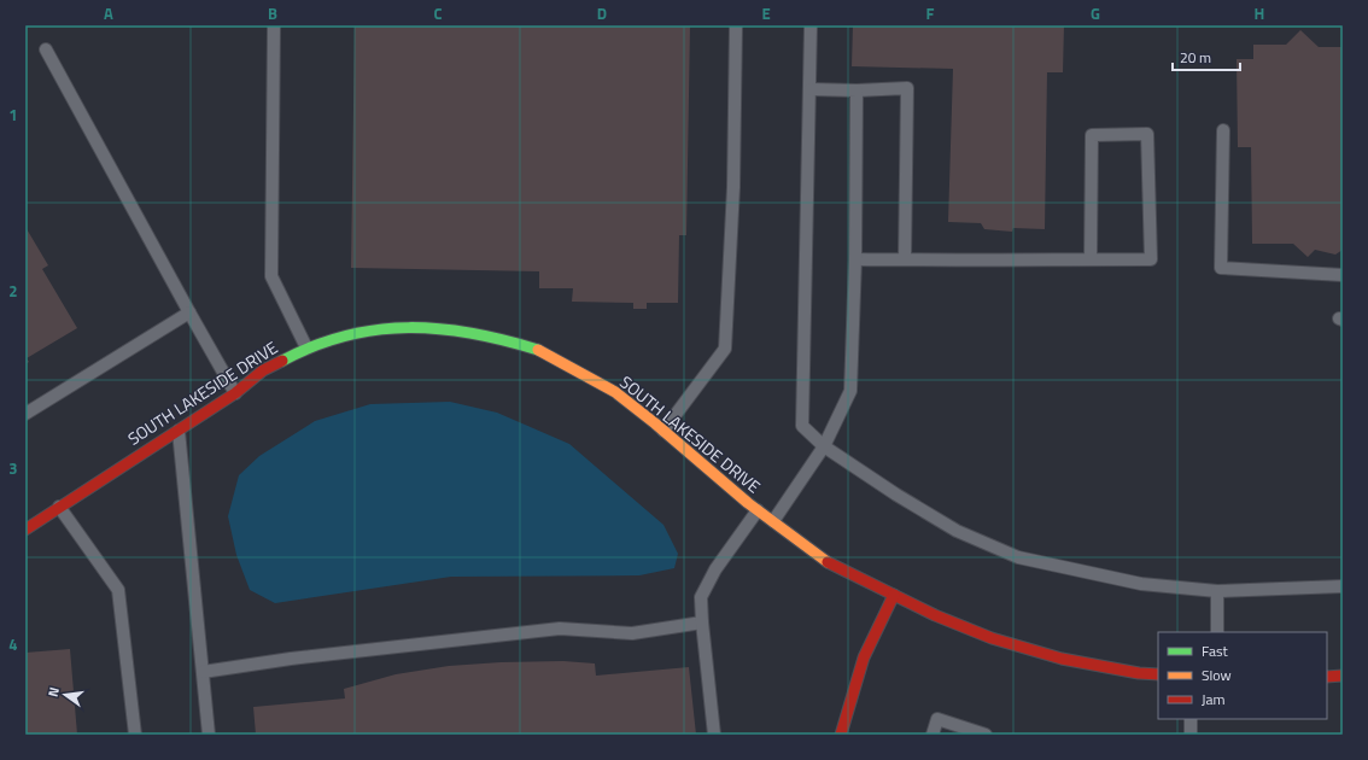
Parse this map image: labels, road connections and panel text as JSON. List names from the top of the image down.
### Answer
{
  "streets": {
    "street": ["SOUTH LAKESIDE DRIVE"]
  },
  "legend": ["Fast", "Slow", "Jam"],
  "scale_bar": "20 m",
  "north": "left",
  "grid": {
    "columns": [
      "A",
      "B",
      "C",
      "D",
      "E",
      "F",
      "G",
      "H"
    ],
    "rows": [
      "1",
      "2",
      "3",
      "4"
    ]
  }
}
